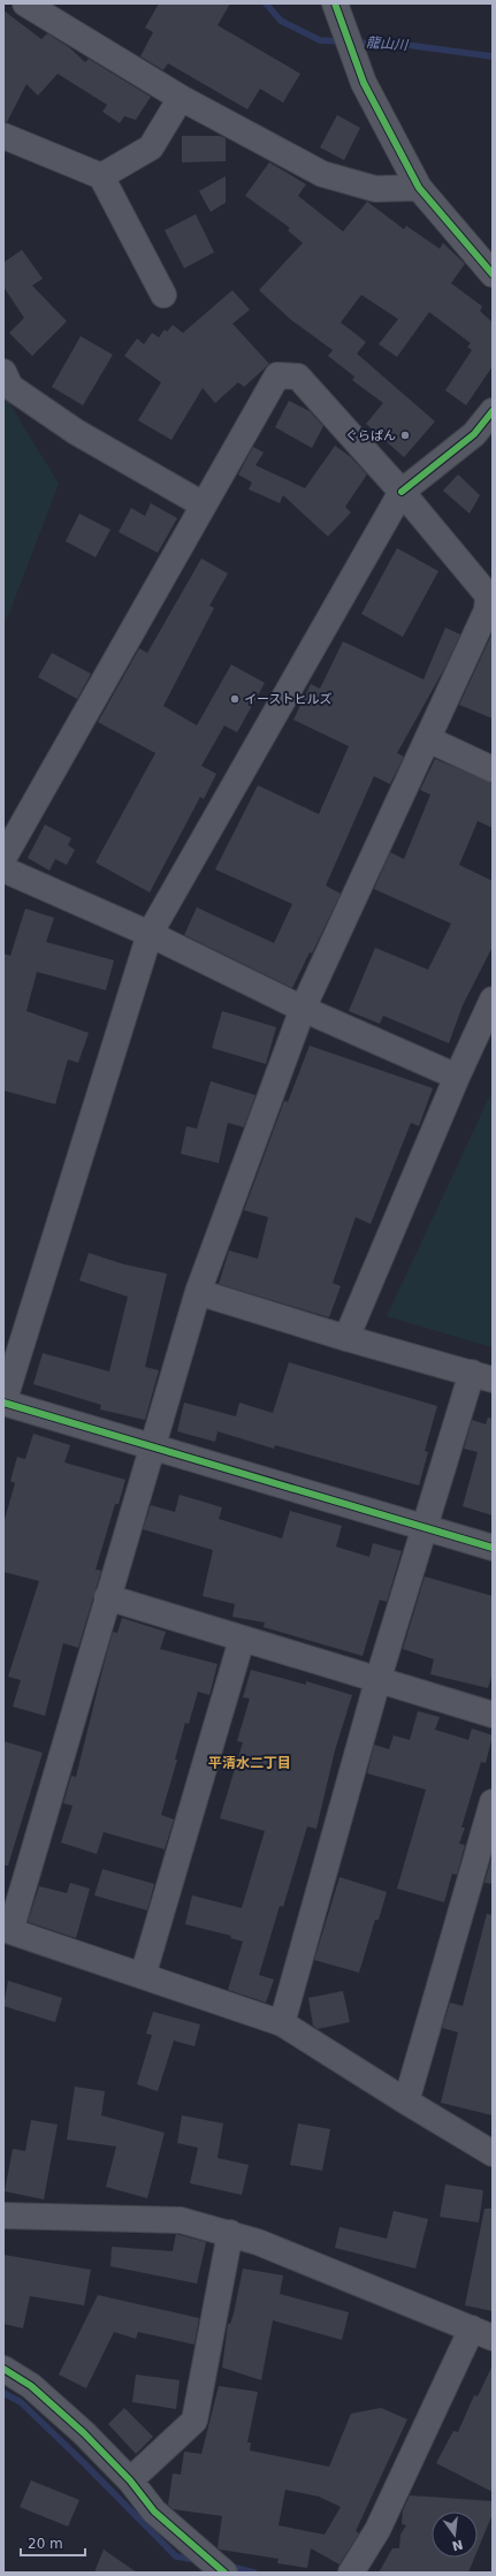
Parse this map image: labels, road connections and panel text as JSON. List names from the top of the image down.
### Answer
{
  "districts": ["平清水二丁目"],
  "water": ["龍山川"],
  "places": ["ぐらぱん", "イーストヒルズ"],
  "scale_bar": "20 m",
  "north": "bottom"
}
